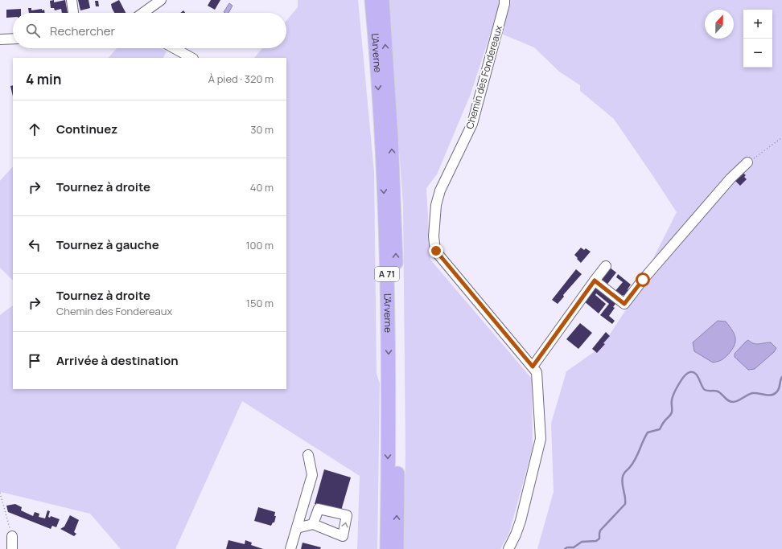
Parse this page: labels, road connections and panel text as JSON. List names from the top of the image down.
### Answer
{
  "streets": {
    "highway": ["L'Arverne", "A 71"],
    "street": ["Chemin des Fondereaux"]
  },
  "north": "top",
  "page": {
    "map_buttons": ["+", "−"],
    "search": "Rechercher",
    "heading": ["4 min", "À pied · 320 m"],
    "list": [
      ["Continuez", "30 m"],
      ["Tournez à droite", "40 m"],
      ["Tournez à gauche", "100 m"],
      ["Tournez à droite", "Chemin des Fondereaux", "150 m"],
      "Arrivée à destination"
    ]
  }
}
